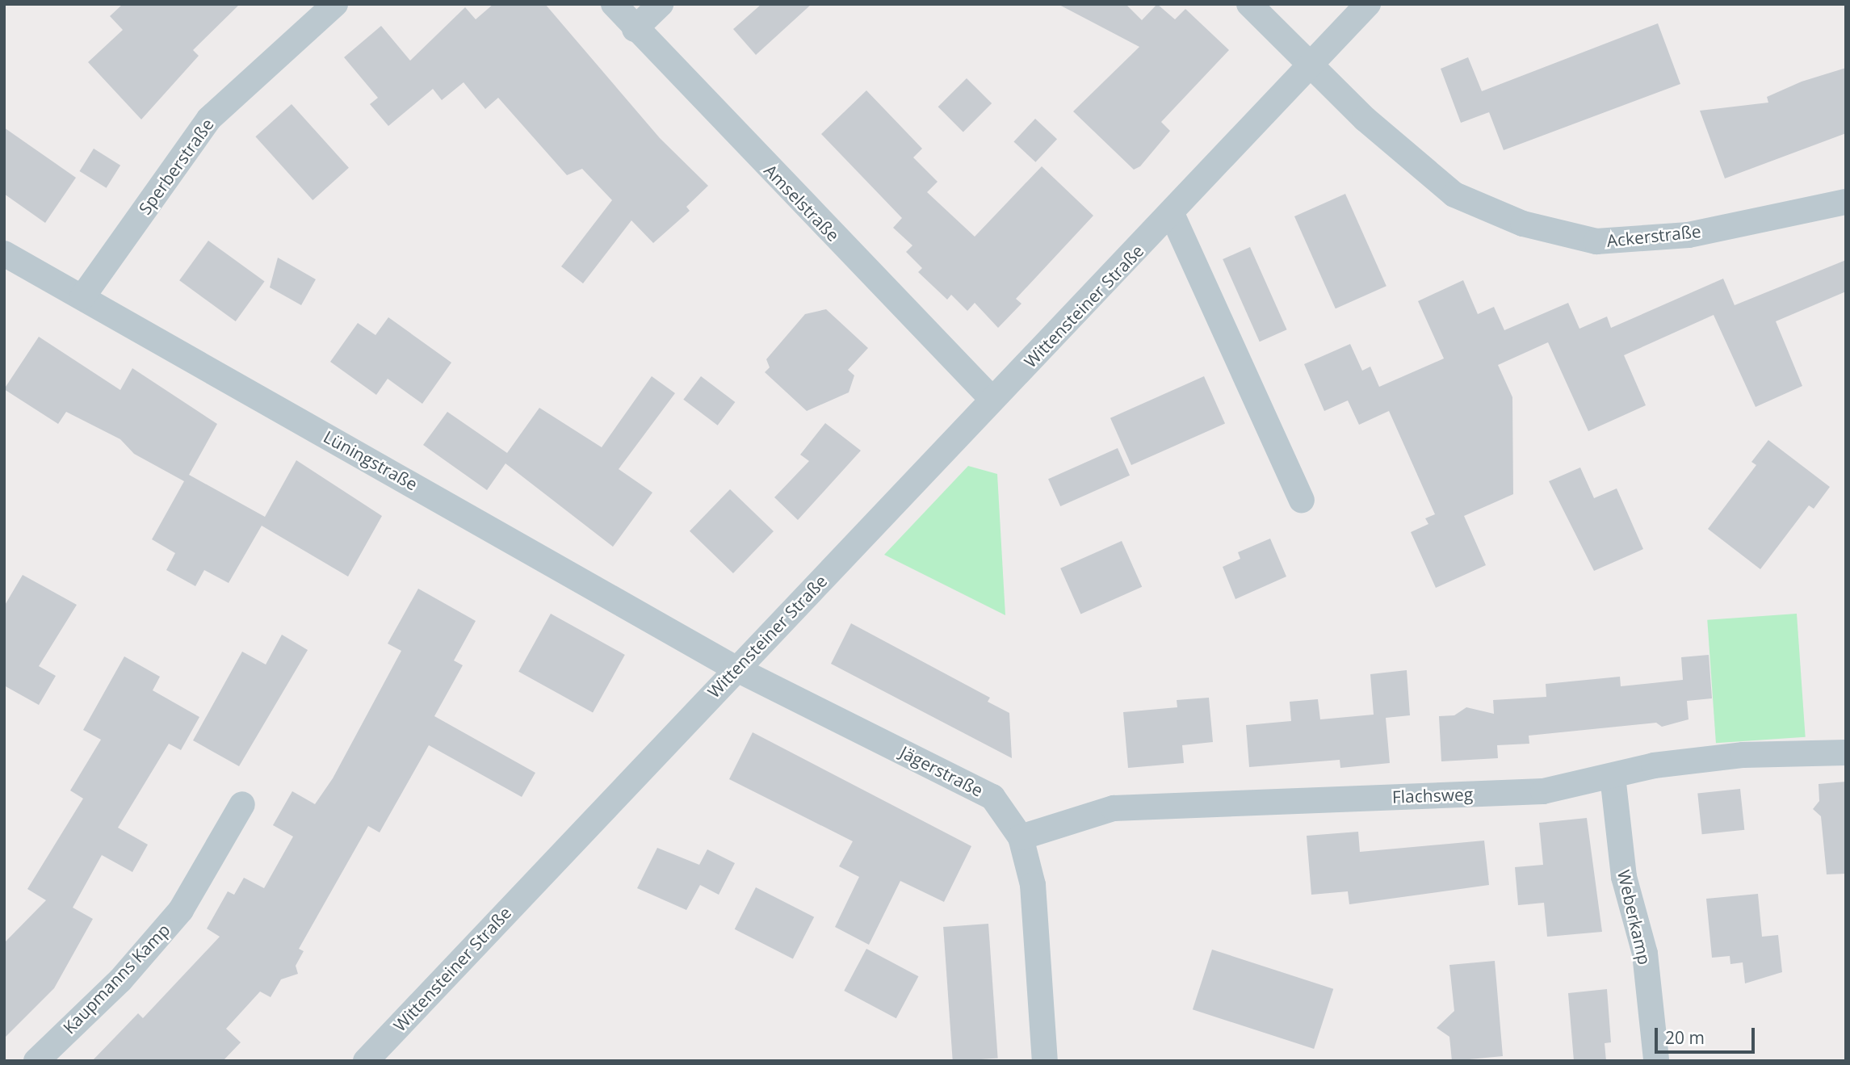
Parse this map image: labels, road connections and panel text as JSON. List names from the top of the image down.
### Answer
{
  "streets": {
    "street": [
      "Sperberstraße",
      "Amselstraße",
      "Ackerstraße",
      "Wittensteiner Straße",
      "Lüningstraße",
      "Jägerstraße",
      "Flachsweg",
      "Weberkamp",
      "Kaupmanns Kamp"
    ]
  },
  "crossings": [
    ["Sperberstraße", "Lüningstraße"],
    ["Amselstraße", "Wittensteiner Straße"],
    ["Ackerstraße", "Wittensteiner Straße"],
    ["Wittensteiner Straße", "Lüningstraße"],
    ["Wittensteiner Straße", "Jägerstraße"],
    ["Lüningstraße", "Jägerstraße"],
    ["Jägerstraße", "Flachsweg"],
    ["Flachsweg", "Weberkamp"]
  ],
  "scale_bar": "20 m"
}
